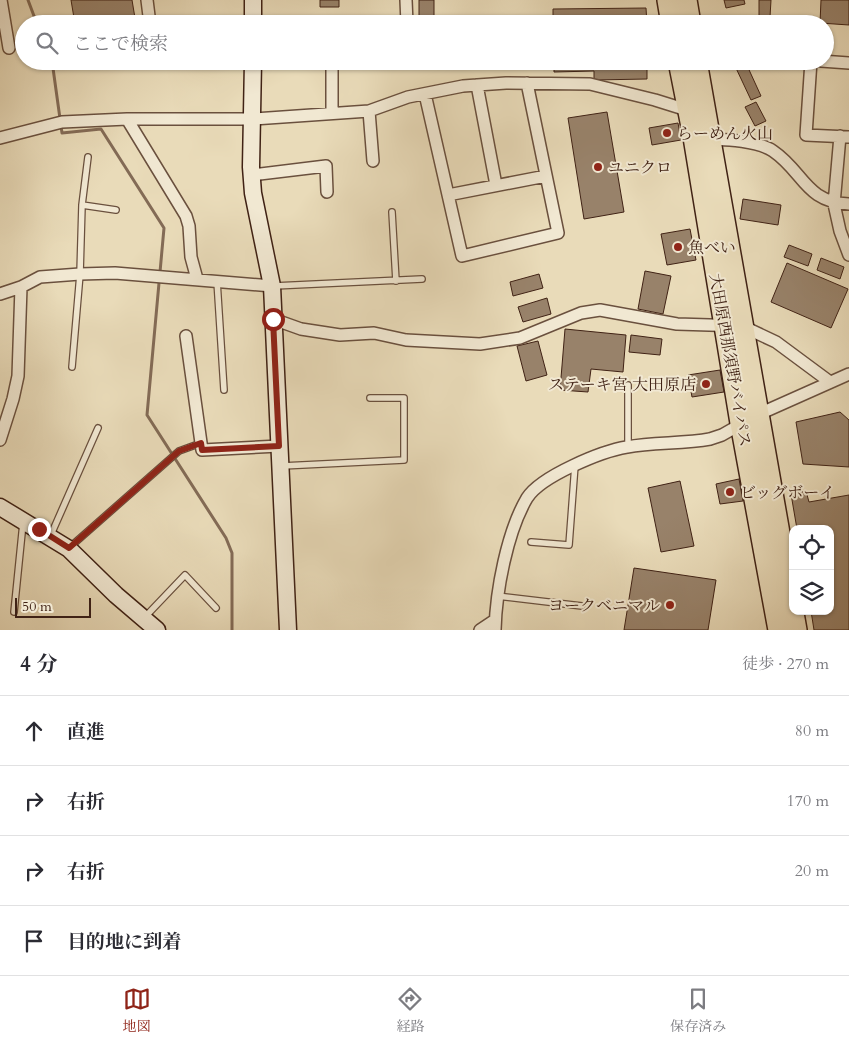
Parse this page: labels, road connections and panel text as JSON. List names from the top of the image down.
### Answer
{
  "streets": {
    "highway": ["大田原西那須野バイパス"]
  },
  "places": [
    "らーめん火山",
    "ユニクロ",
    "魚べい",
    "ステーキ宮 大田原店",
    "ビッグボーイ",
    "ヨークベニマル"
  ],
  "scale_bar": "50 m",
  "page": {
    "search": "ここで検索",
    "scale": "50 m",
    "heading": ["4 分", "徒歩 · 270 m"],
    "list": [
      ["直進", "80 m"],
      ["右折", "170 m"],
      ["右折", "20 m"],
      "目的地に到着"
    ],
    "nav": ["地図", "経路", "保存済み"]
  }
}
